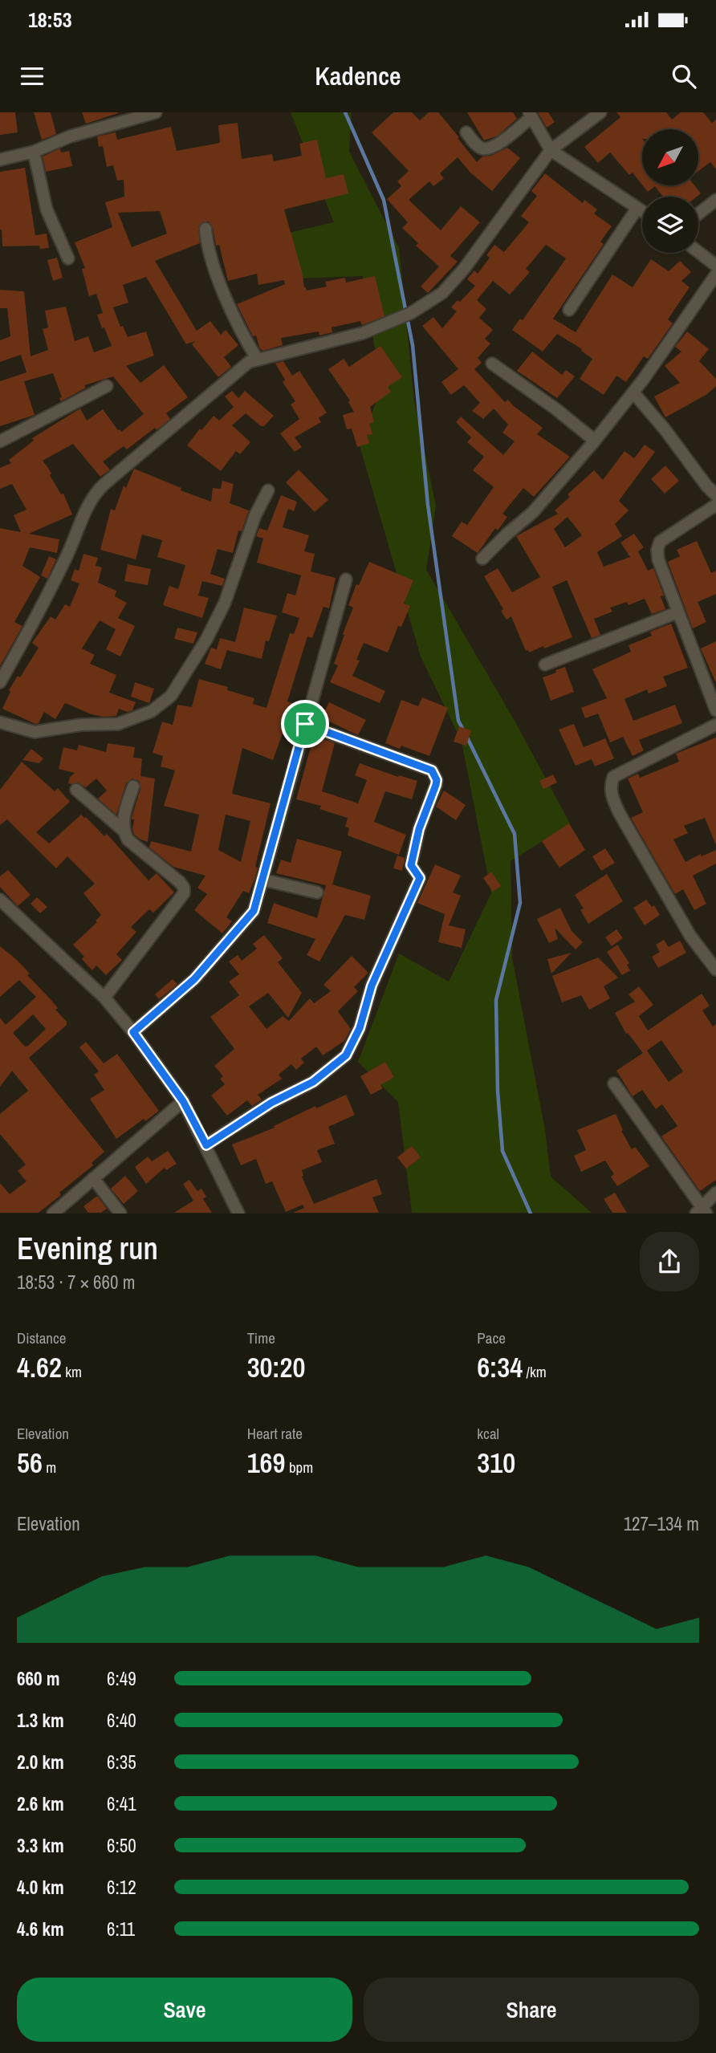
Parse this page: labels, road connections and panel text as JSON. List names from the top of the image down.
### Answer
{
  "north": "bottom left",
  "page": {
    "status": "18:53",
    "header": "Kadence",
    "heading": ["Evening run", "18:53 · 7 × 660 m"],
    "stats": [
      ["Distance", "4.62 km"],
      ["Time", "30:20"],
      ["Pace", "6:34 /km"],
      ["Elevation", "56 m"],
      ["Heart rate", "169 bpm"],
      ["kcal", "310"]
    ],
    "chart": ["Elevation", "127–134 m"],
    "list": [
      {
        "name": "660 m",
        "note": "6:49"
      },
      {
        "name": "1.3 km",
        "note": "6:40"
      },
      {
        "name": "2.0 km",
        "note": "6:35"
      },
      {
        "name": "2.6 km",
        "note": "6:41"
      },
      {
        "name": "3.3 km",
        "note": "6:50"
      },
      {
        "name": "4.0 km",
        "note": "6:12"
      },
      {
        "name": "4.6 km",
        "note": "6:11"
      }
    ],
    "buttons": ["Save", "Share"]
  }
}
